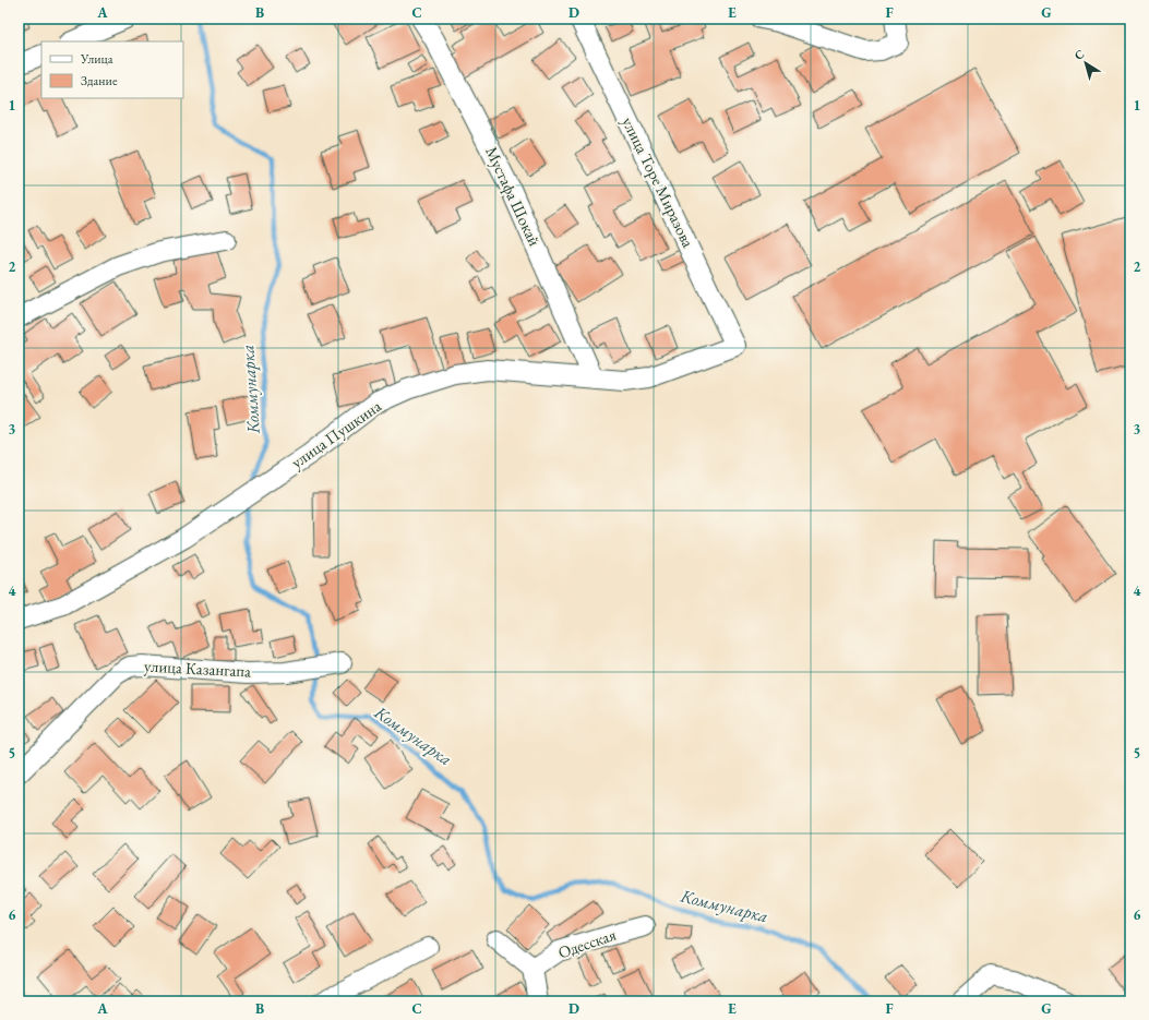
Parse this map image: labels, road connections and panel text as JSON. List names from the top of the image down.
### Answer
{
  "streets": {
    "street": [
      "улица Торе Миразова",
      "Мустафа Шокай",
      "улица Пушкина",
      "улица Казангапа",
      "Одесская"
    ]
  },
  "crossings": [
    ["улица Торе Миразова", "улица Пушкина"],
    ["Мустафа Шокай", "улица Пушкина"]
  ],
  "water": ["Коммунарка"],
  "legend": ["Улица", "Здание"],
  "north": "top left",
  "grid": {
    "columns": [
      "A",
      "B",
      "C",
      "D",
      "E",
      "F",
      "G"
    ],
    "rows": [
      "1",
      "2",
      "3",
      "4",
      "5",
      "6"
    ]
  }
}
